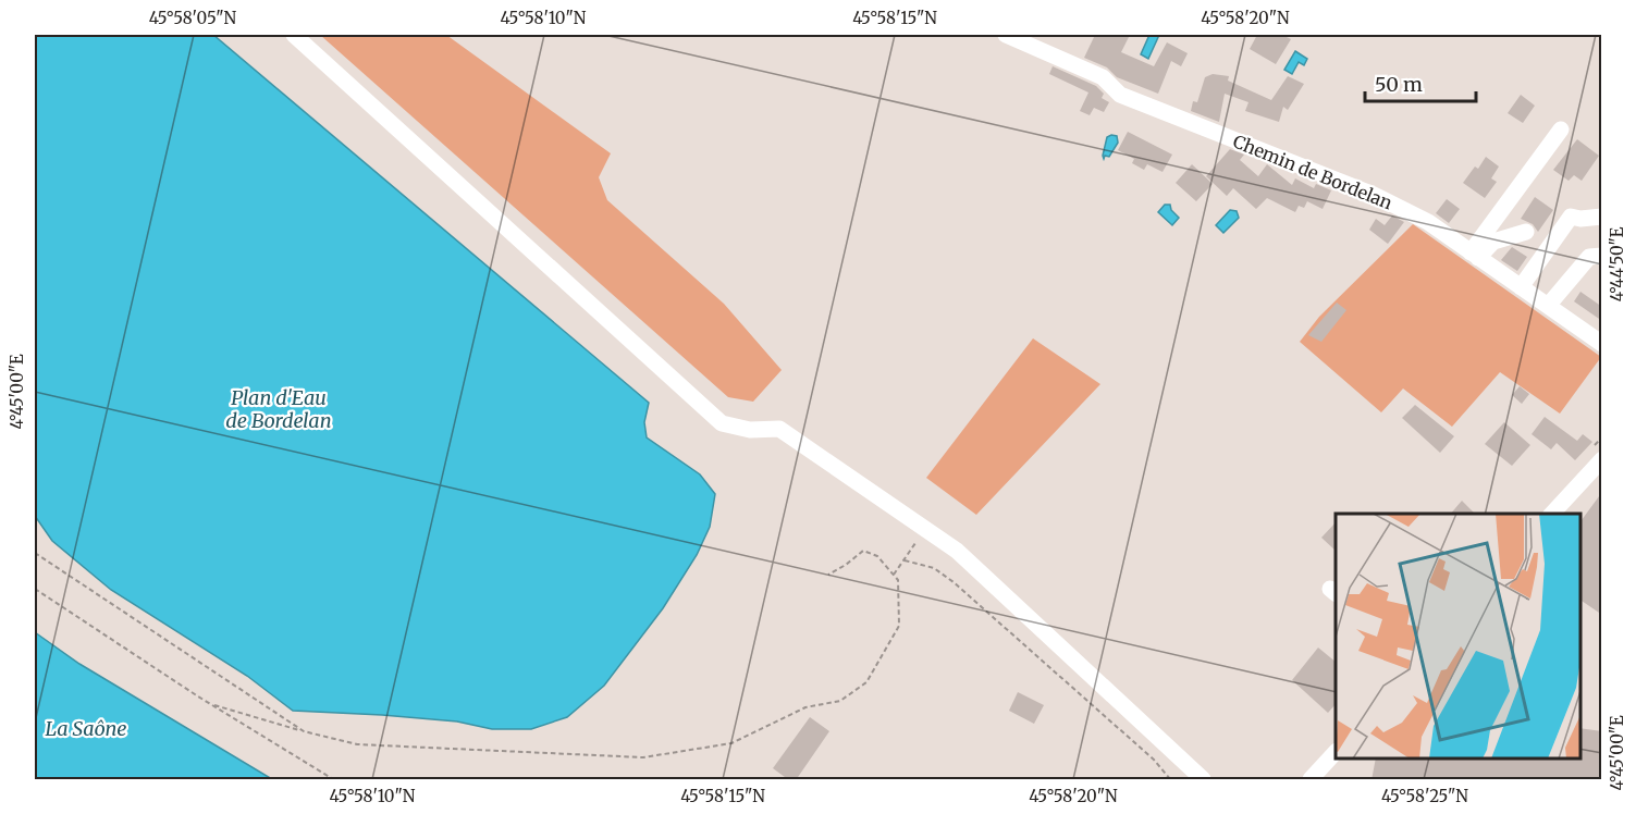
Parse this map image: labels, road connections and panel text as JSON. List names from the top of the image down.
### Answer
{
  "streets": {
    "street": ["Chemin de Bordelan"]
  },
  "water": ["Plan d'Eau de Bordelan", "La Saône"],
  "scale_bar": "50 m",
  "coordinates": [
    "45°58'05\"N",
    "45°58'10\"N",
    "45°58'15\"N",
    "45°58'20\"N",
    "4°44'50\"E",
    "4°45'00\"E",
    "45°58'25\"N"
  ]
}
